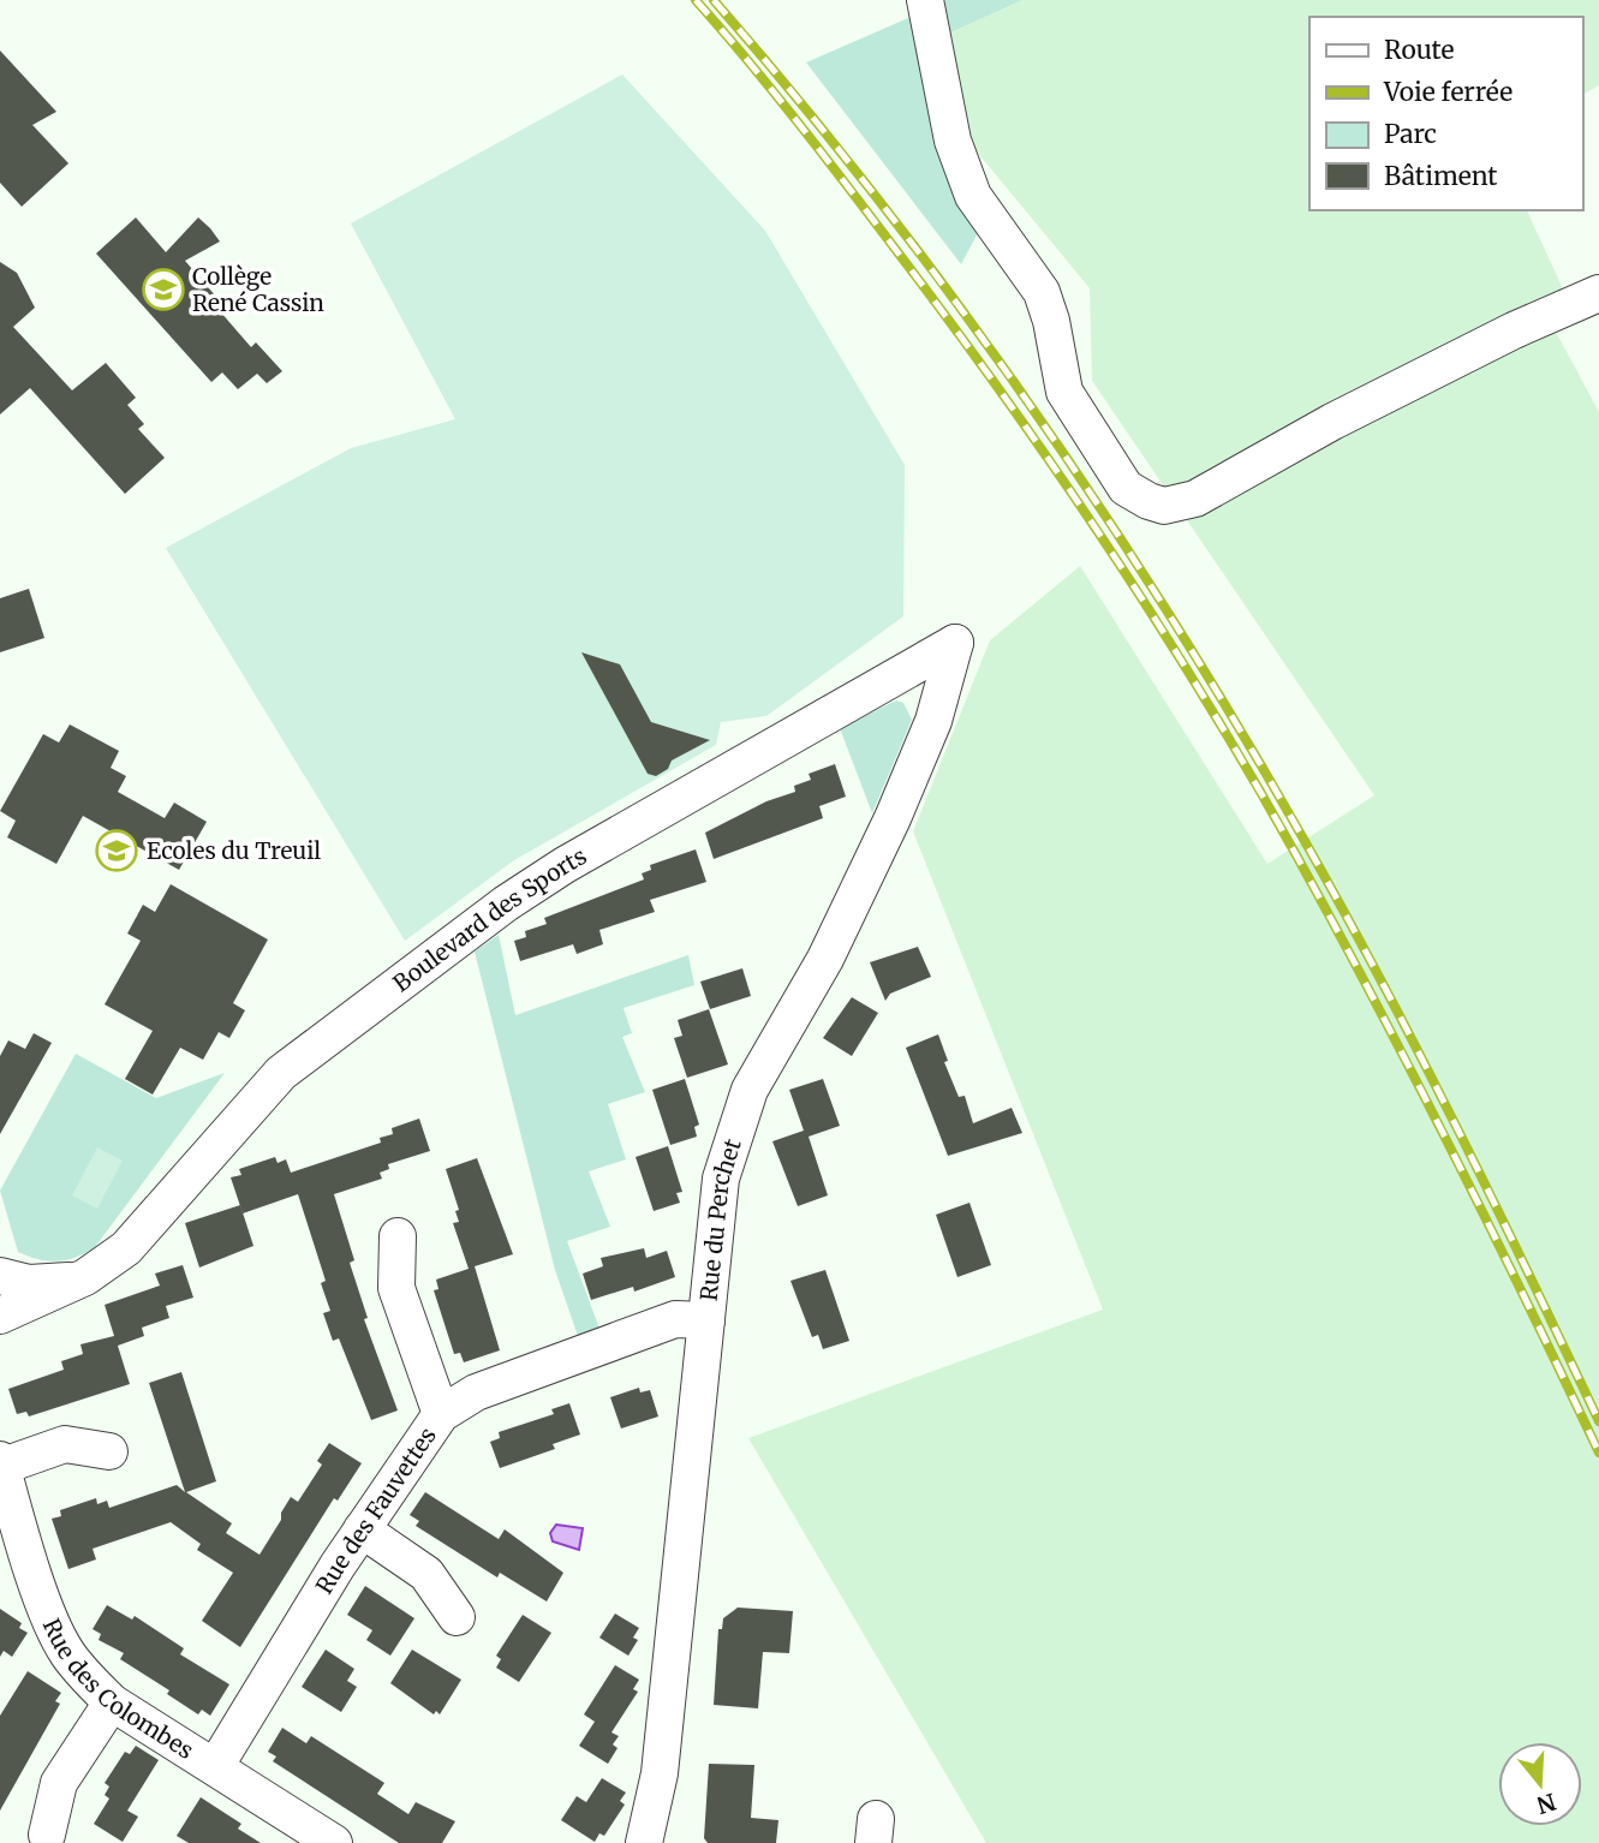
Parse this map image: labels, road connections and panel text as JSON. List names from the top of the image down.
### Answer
{
  "streets": {
    "street": [
      "Boulevard des Sports",
      "Rue du Perchet",
      "Rue des Fauvettes",
      "Rue des Colombes"
    ]
  },
  "crossings": [
    ["Boulevard des Sports", "Rue du Perchet"],
    ["Rue du Perchet", "Rue des Fauvettes"],
    ["Rue des Fauvettes", "Rue des Colombes"]
  ],
  "places": {
    "school or university": ["Collège René Cassin", "Ecoles du Treuil"]
  },
  "legend": [
    "Route",
    "Voie ferrée",
    "Parc",
    "Bâtiment"
  ],
  "north": "bottom"
}
